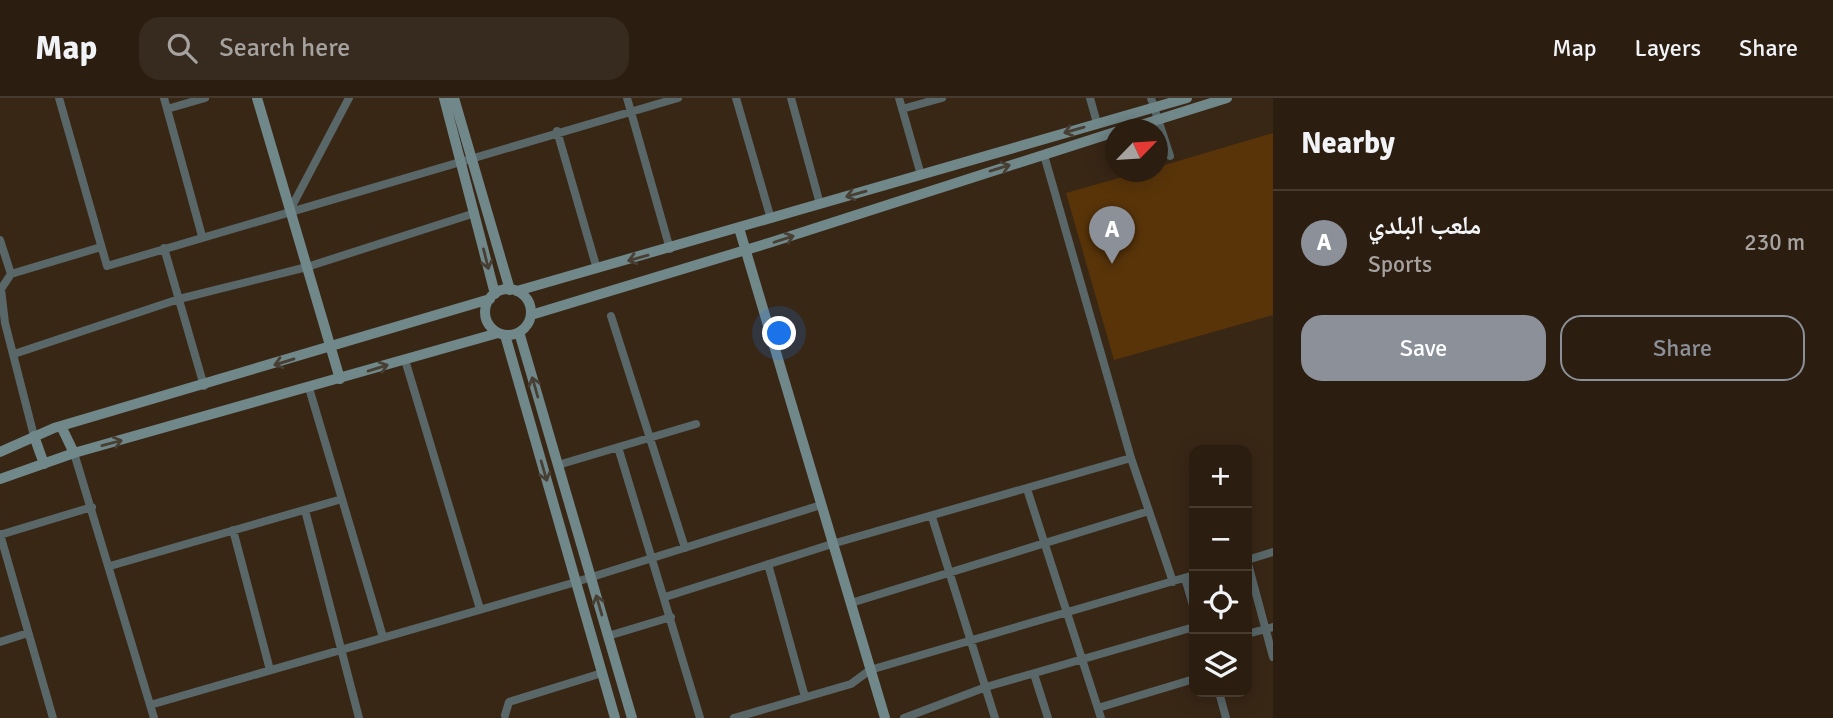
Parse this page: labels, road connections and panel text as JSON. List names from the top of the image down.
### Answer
{
  "north": "top right",
  "page": {
    "header": "Map",
    "search": "Search here",
    "nav": ["Map", "Layers", "Share"],
    "heading": "Nearby",
    "list": [
      {
        "mark": "A",
        "name": "ملعب البلدي",
        "note": "Sports",
        "value": "230 m"
      }
    ],
    "pins": "A",
    "buttons": ["Save", "Share"],
    "map_buttons": ["+", "−"]
  }
}
